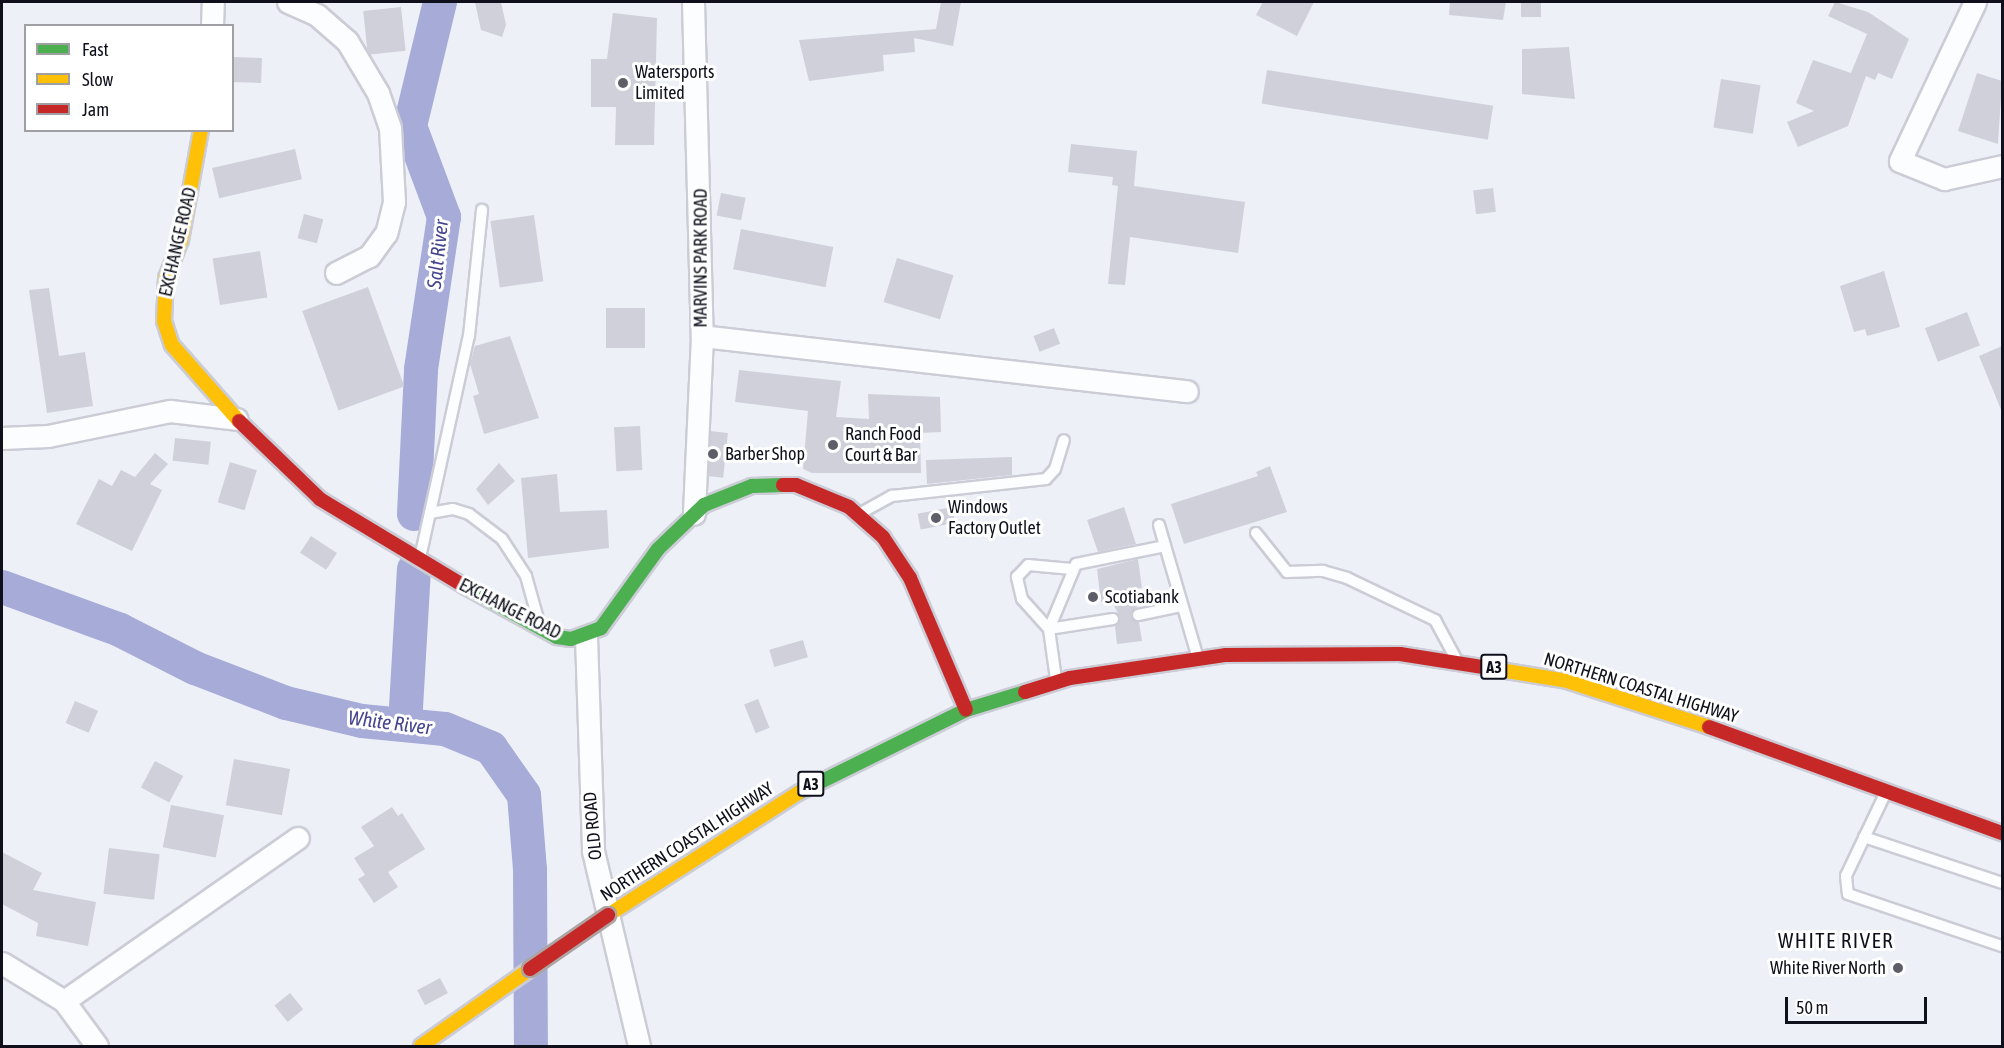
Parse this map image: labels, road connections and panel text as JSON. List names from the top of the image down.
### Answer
{
  "streets": {
    "main road": ["EXCHANGE ROAD", "A3", "NORTHERN COASTAL HIGHWAY"],
    "street": ["MARVINS PARK ROAD", "OLD ROAD"]
  },
  "crossings": [
    ["EXCHANGE ROAD", "MARVINS PARK ROAD"],
    ["EXCHANGE ROAD", "NORTHERN COASTAL HIGHWAY"],
    ["EXCHANGE ROAD", "OLD ROAD"]
  ],
  "districts": ["WHITE RIVER"],
  "water": ["Salt River", "White River"],
  "places": [
    "Watersports Limited",
    "Ranch Food Court & Bar",
    "Barber Shop",
    "Windows Factory Outlet",
    "Scotiabank",
    "White River North"
  ],
  "legend": ["Fast", "Slow", "Jam"],
  "scale_bar": "50 m"
}
